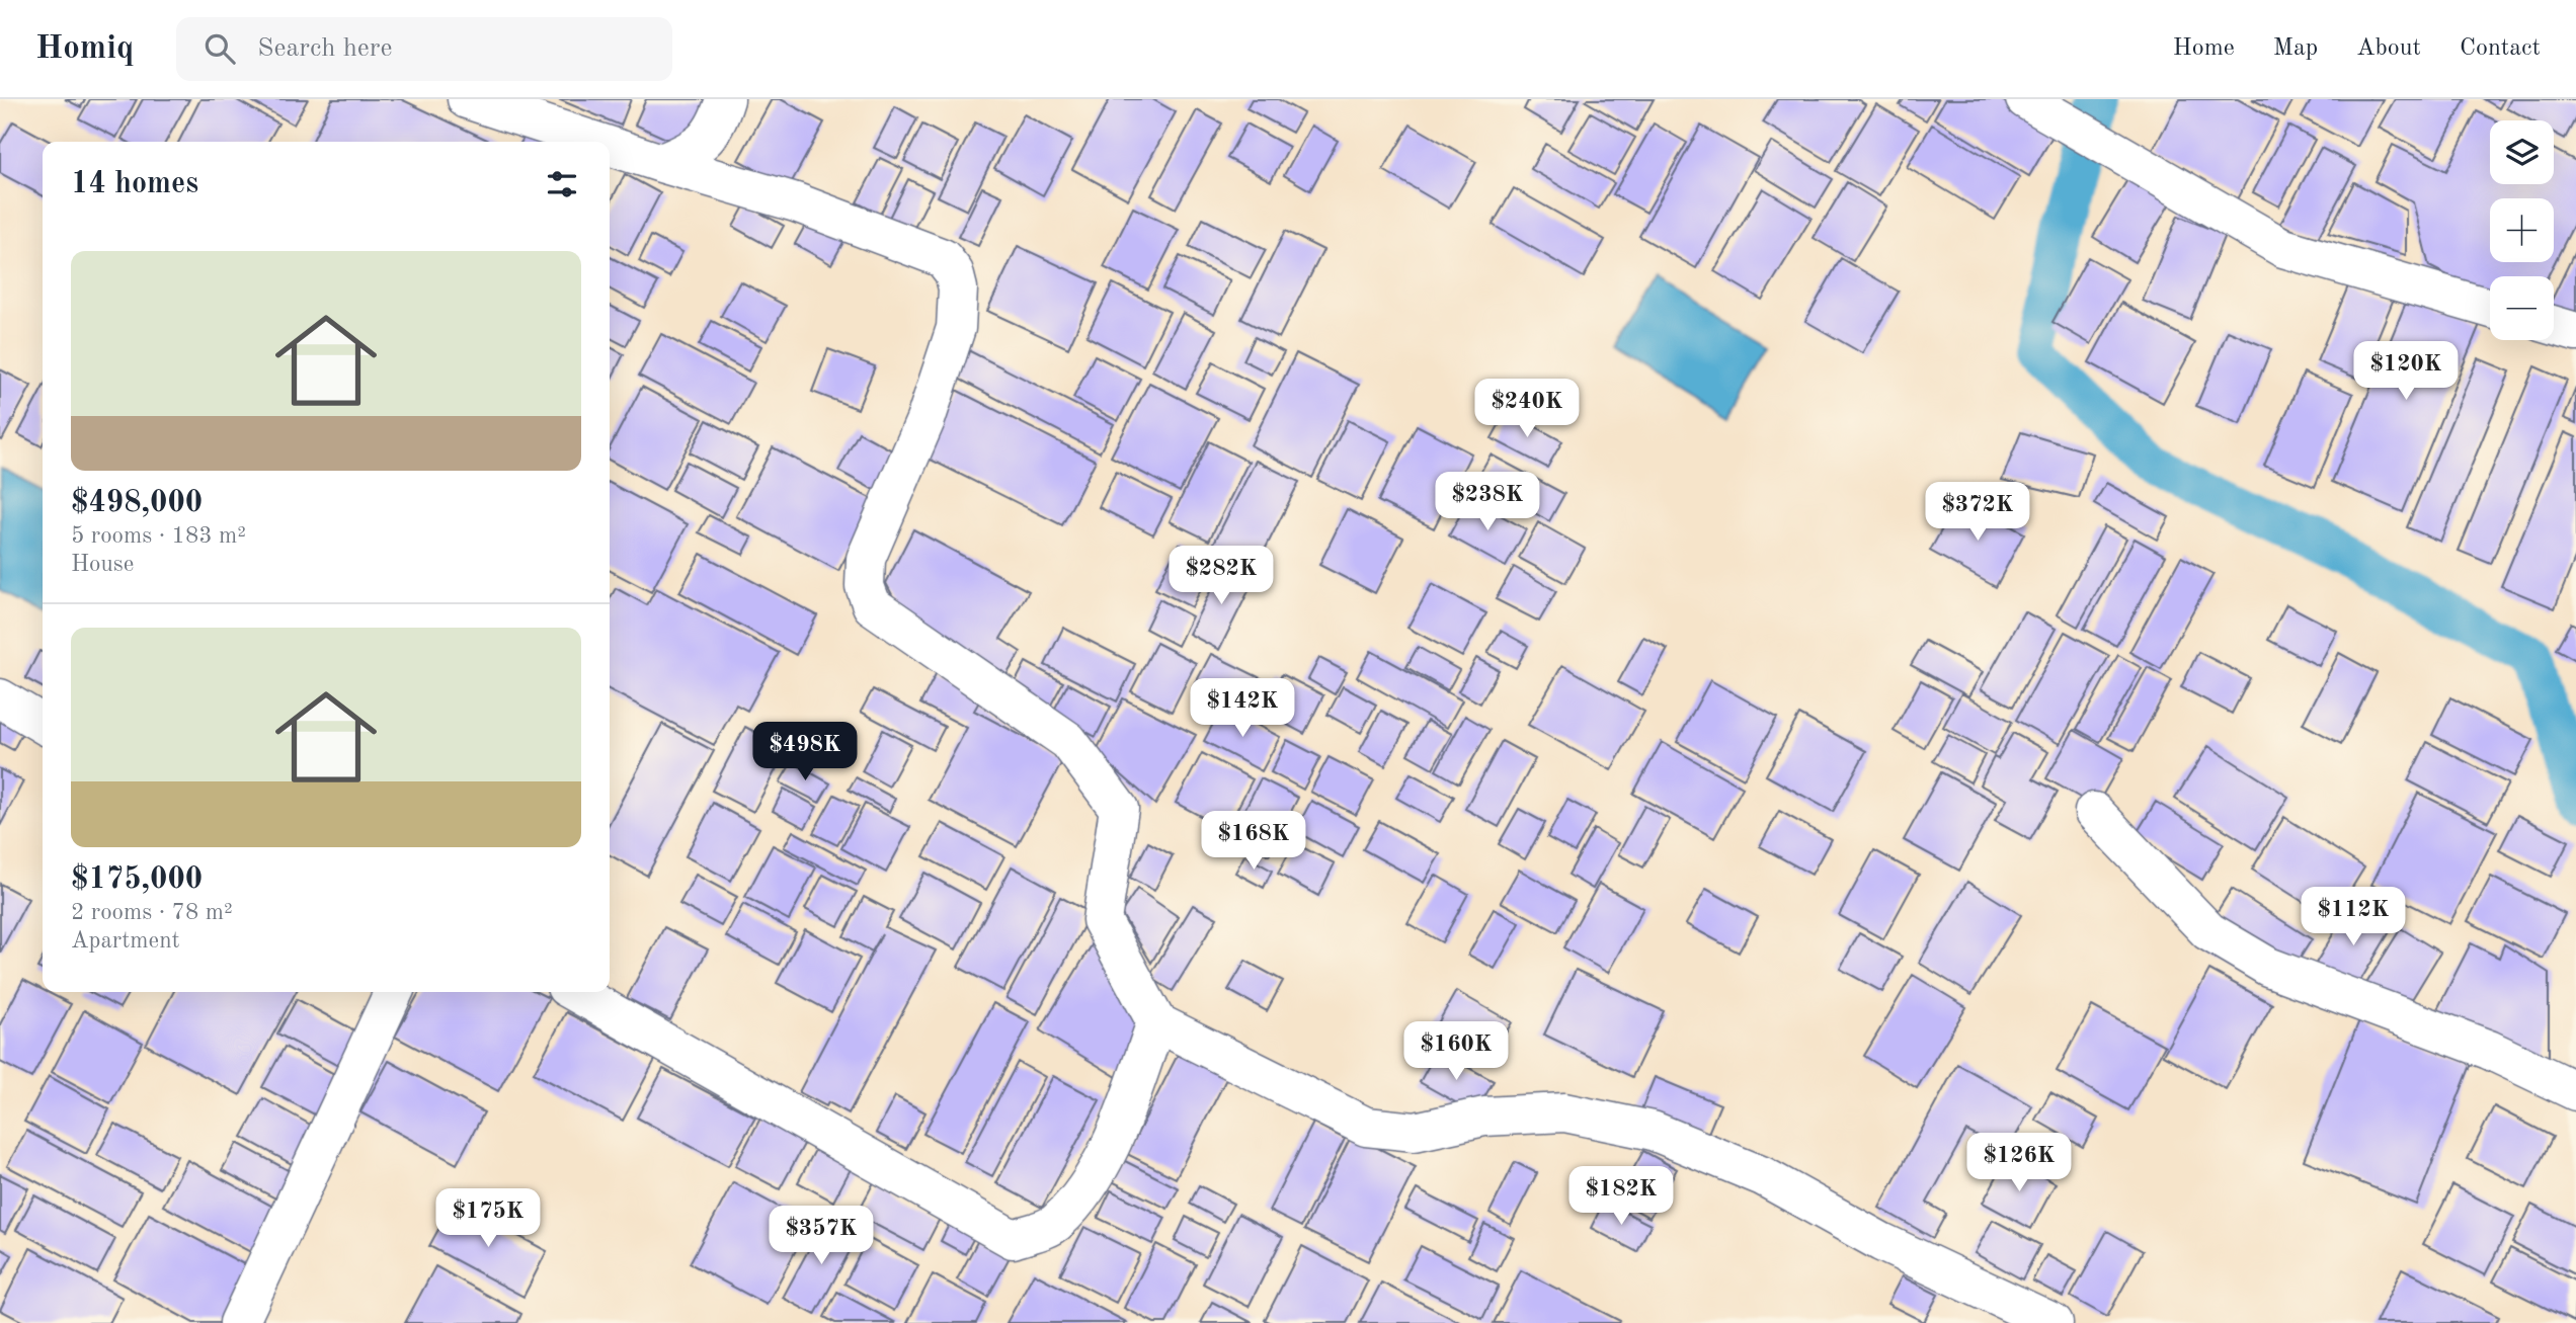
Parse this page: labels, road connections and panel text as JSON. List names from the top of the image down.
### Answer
{
  "page": {
    "header": "Homiq",
    "search": "Search here",
    "nav": [
      "Home",
      "Map",
      "About",
      "Contact"
    ],
    "map_buttons": ["+", "−"],
    "heading": "14 homes",
    "list": [
      {
        "name": "$498,000",
        "note": "5 rooms · 183 m² · House"
      },
      {
        "name": "$175,000",
        "note": "2 rooms · 78 m² · Apartment"
      }
    ],
    "price": [
      "$120K",
      "$240K",
      "$238K",
      "$372K",
      "$282K",
      "$142K",
      "$498K",
      "$168K",
      "$112K",
      "$160K",
      "$126K",
      "$182K",
      "$175K",
      "$357K"
    ]
  }
}
